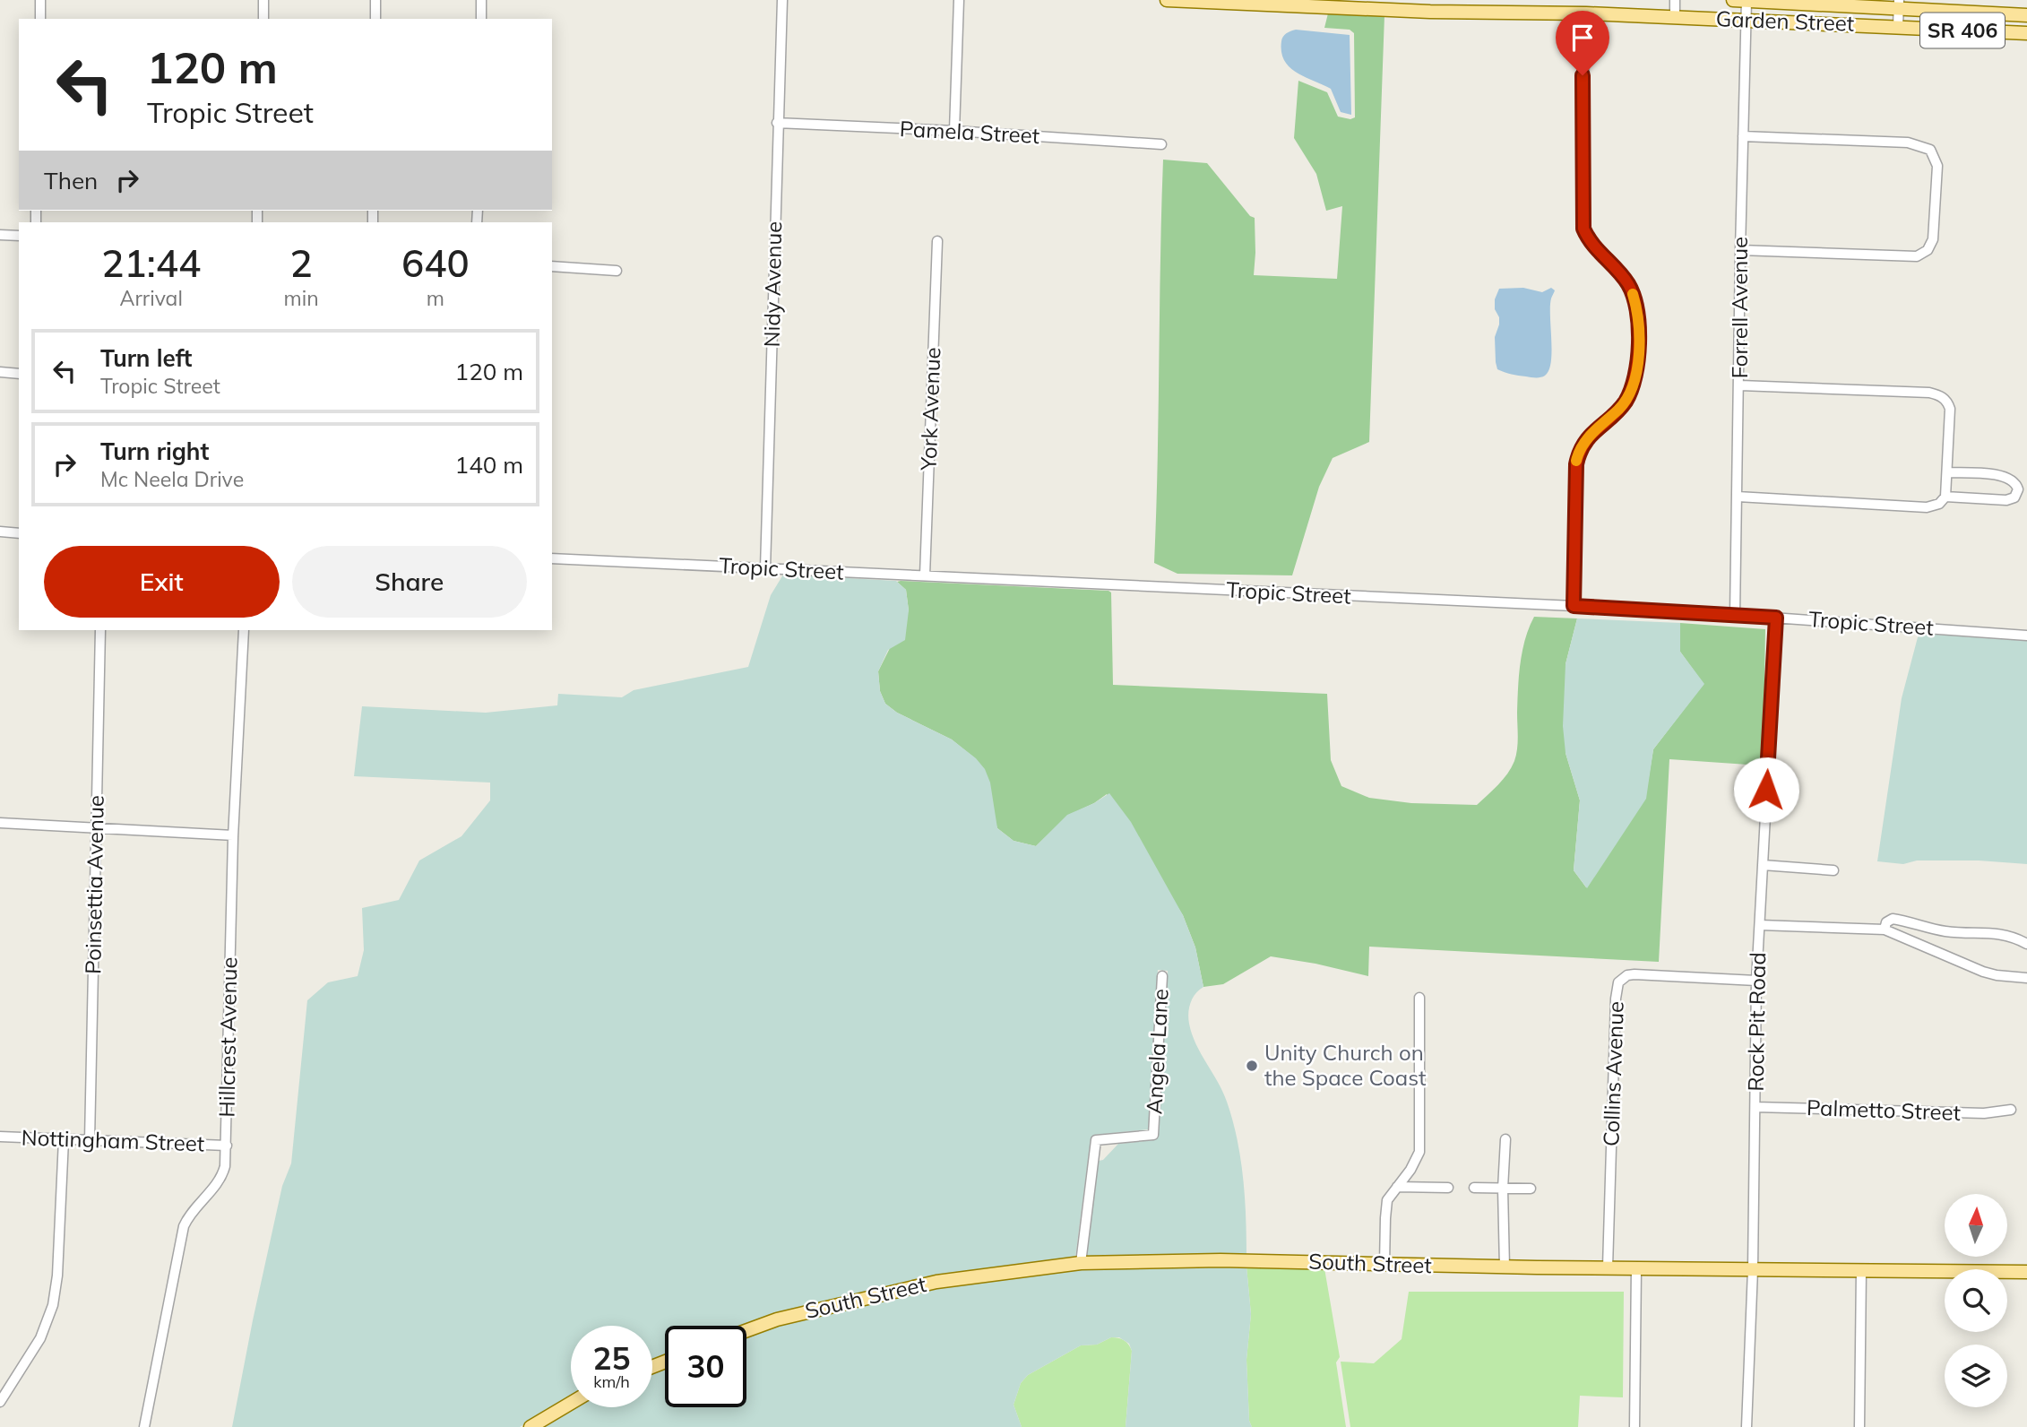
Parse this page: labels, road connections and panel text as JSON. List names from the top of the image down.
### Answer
{
  "streets": {
    "main road": ["Garden Street", "SR 406", "South Street"],
    "street": [
      "Pamela Street",
      "Nidy Avenue",
      "Forrell Avenue",
      "York Avenue",
      "Tropic Street",
      "Poinsettia Avenue",
      "Rock Pit Road",
      "Hillcrest Avenue",
      "Angela Lane",
      "Collins Avenue",
      "Palmetto Street",
      "Nottingham Street"
    ]
  },
  "crossings": [
    ["Garden Street", "Forrell Avenue"],
    ["Pamela Street", "Nidy Avenue"],
    ["Nidy Avenue", "Tropic Street"],
    ["Forrell Avenue", "Tropic Street"],
    ["York Avenue", "Tropic Street"],
    ["Tropic Street", "Rock Pit Road"],
    ["Poinsettia Avenue", "Nottingham Street"],
    ["Rock Pit Road", "Collins Avenue"],
    ["Rock Pit Road", "Palmetto Street"],
    ["Rock Pit Road", "South Street"],
    ["Hillcrest Avenue", "Nottingham Street"],
    ["Angela Lane", "South Street"],
    ["Collins Avenue", "South Street"]
  ],
  "places": ["Unity Church on the Space Coast"],
  "north": "top",
  "page": {
    "turn": ["120 m", "Tropic Street"],
    "then": "Then",
    "eta": [
      "21:44",
      "Arrival",
      "2",
      "min",
      "640",
      "m"
    ],
    "list": [
      {
        "name": "Turn left",
        "note": "Tropic Street",
        "value": "120 m"
      },
      {
        "name": "Turn right",
        "note": "Mc Neela Drive",
        "value": "140 m"
      }
    ],
    "buttons": ["Exit", "Share"],
    "speed": "25 km/h",
    "limit": "30"
  }
}
